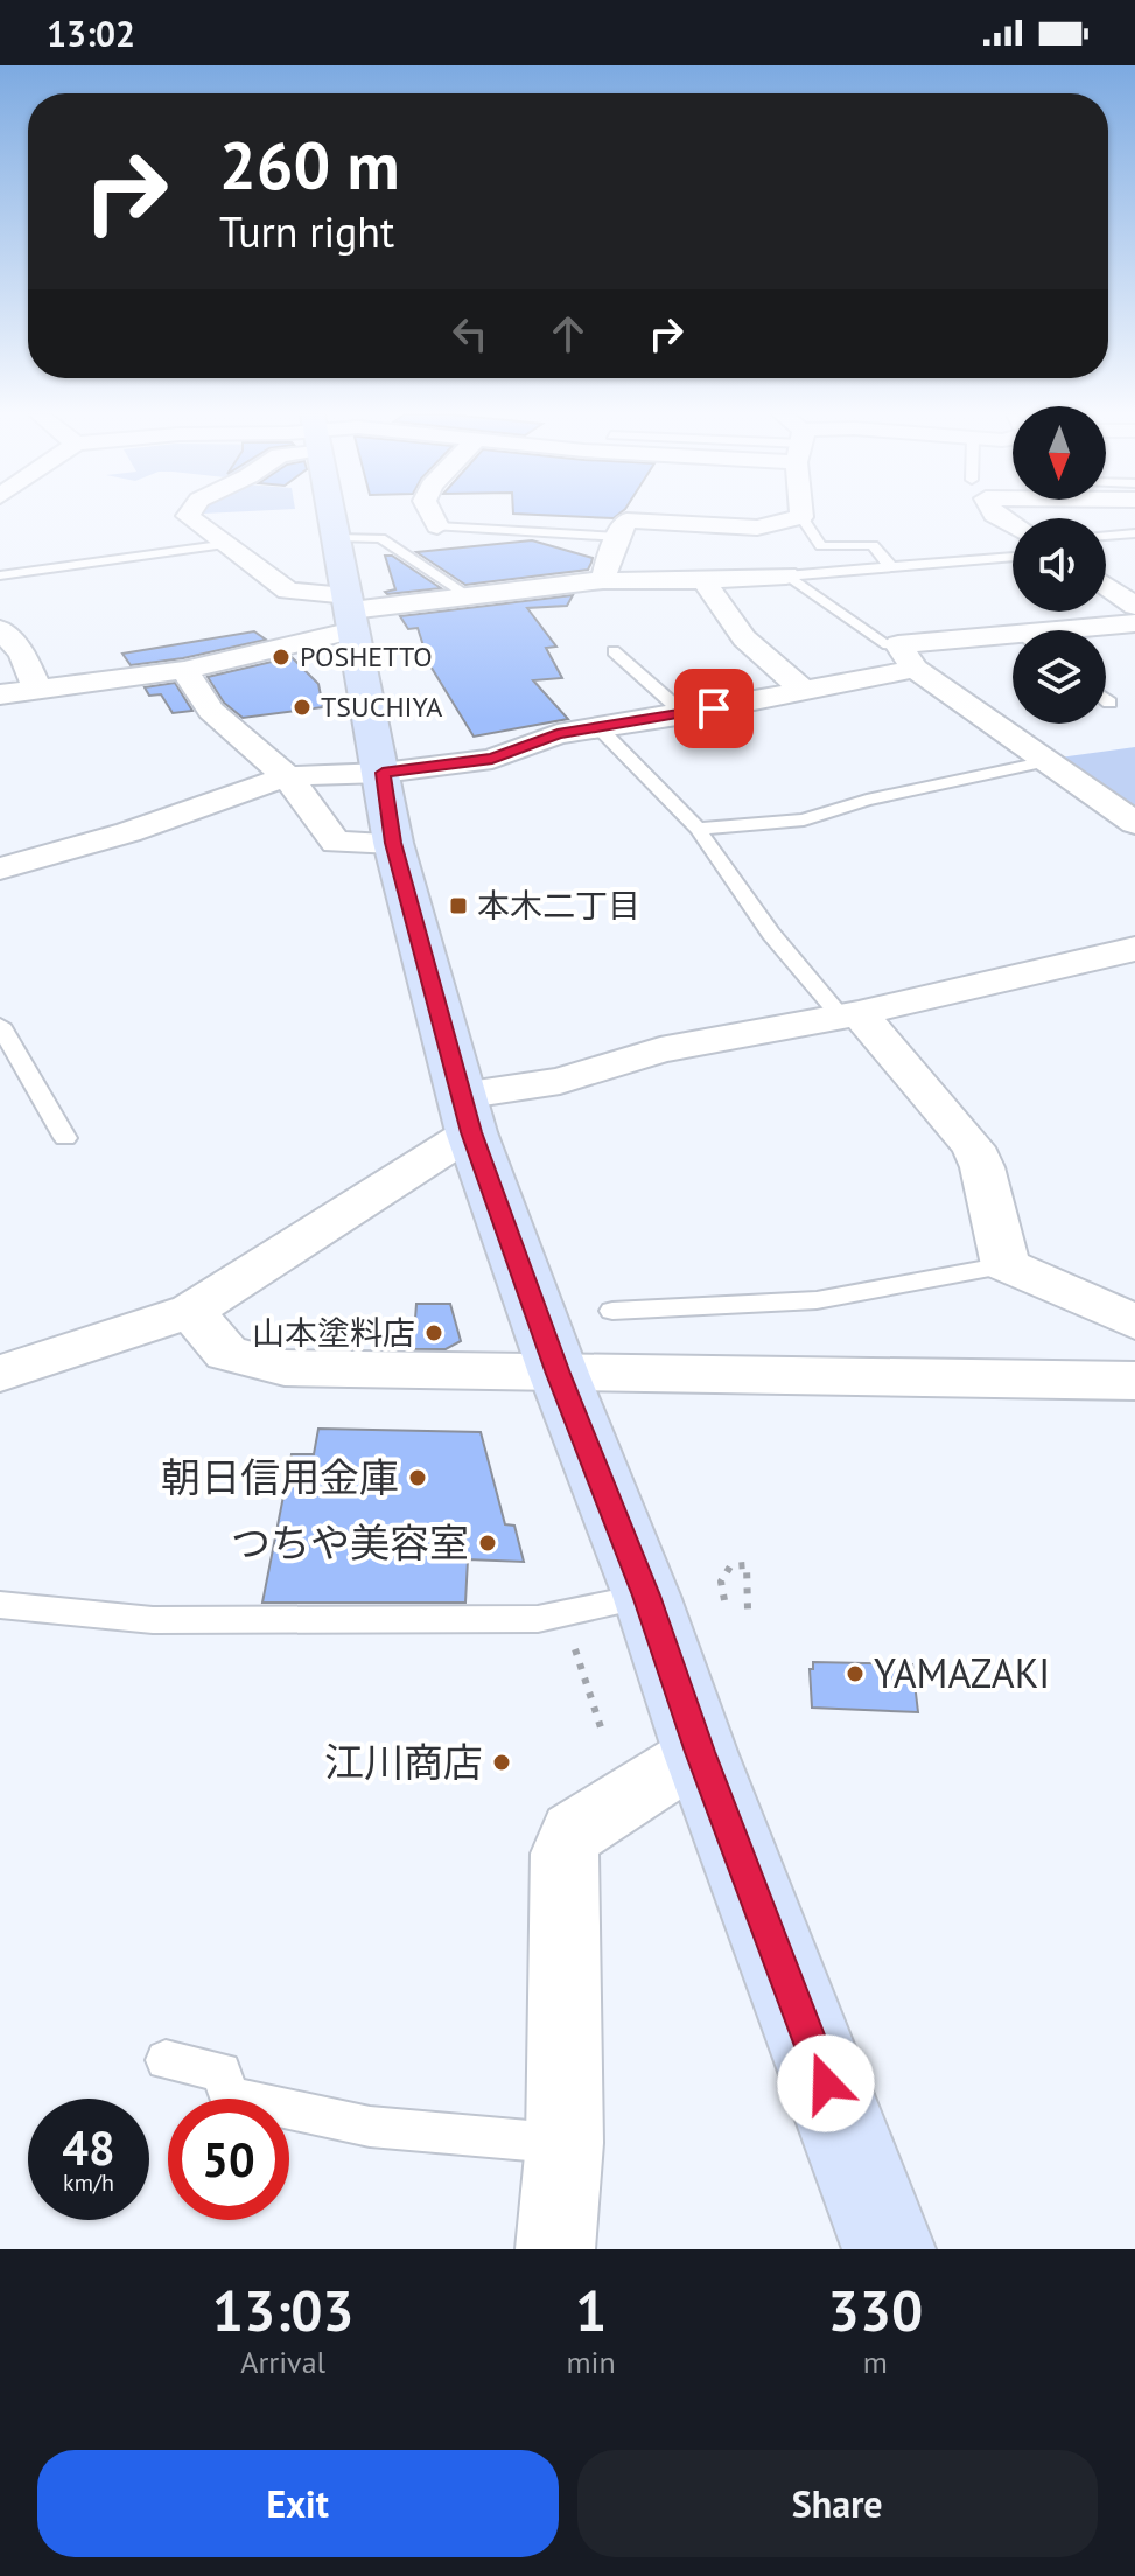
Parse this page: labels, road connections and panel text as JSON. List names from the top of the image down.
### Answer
{
  "places": {
    "other": [
      "POSHETTO",
      "TSUCHIYA",
      "山本塗料店",
      "朝日信用金庫",
      "つちや美容室",
      "YAMAZAKI",
      "江川商店"
    ],
    "transit": ["本木二丁目"]
  },
  "north": "bottom",
  "page": {
    "status": "13:02",
    "turn": ["260 m", "Turn right"],
    "speed": "48 km/h",
    "limit": "50",
    "eta": [
      "13:03",
      "Arrival",
      "1",
      "min",
      "330",
      "m"
    ],
    "buttons": ["Exit", "Share"]
  }
}
